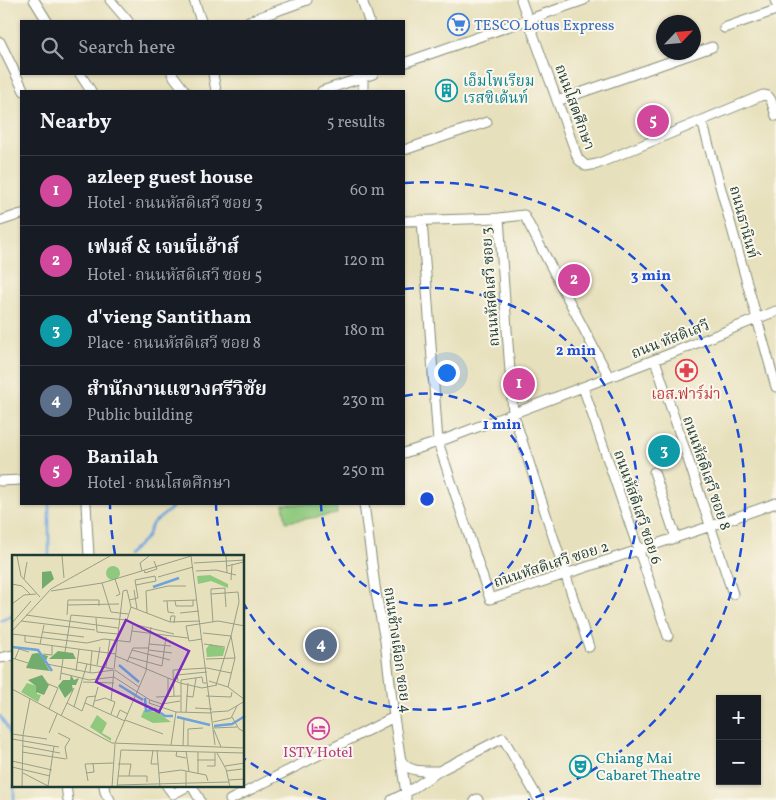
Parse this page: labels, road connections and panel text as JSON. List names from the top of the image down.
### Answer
{
  "streets": {
    "street": [
      "ถนนโสตศึกษา",
      "ถนนธานินท์",
      "ถนนหัสดิเสวี ซอย 3",
      "ถนน หัสดิเสวี",
      "ถนนหัสดิเสวี ซอย 8",
      "ถนนหัสดิเสวี ซอย 6",
      "ถนนหัสดิเสวี ซอย 2",
      "ถนนช้างเผือก ซอย 4"
    ]
  },
  "crossings": [
    ["ถนนโสตศึกษา", "ถนนธานินท์"],
    ["ถนนธานินท์", "ถนน หัสดิเสวี"],
    ["ถนนหัสดิเสวี ซอย 3", "ถนน หัสดิเสวี"],
    ["ถนนหัสดิเสวี ซอย 3", "ถนนหัสดิเสวี ซอย 2"],
    ["ถนน หัสดิเสวี", "ถนนหัสดิเสวี ซอย 8"],
    ["ถนน หัสดิเสวี", "ถนนหัสดิเสวี ซอย 6"],
    ["ถนน หัสดิเสวี", "ถนนหัสดิเสวี ซอย 2"],
    ["ถนนหัสดิเสวี ซอย 8", "ถนนหัสดิเสวี ซอย 2"],
    ["ถนนหัสดิเสวี ซอย 6", "ถนนหัสดิเสวี ซอย 2"]
  ],
  "places": {
    "supermarket": ["TESCO Lotus Express"],
    "building": ["เอ็มโพเรียม เรสซิเด้นท์"],
    "pharmacy": ["เอส.ฟาร์ม่า"],
    "hotel": ["ISTY Hotel"],
    "theatre": ["Chiang Mai Cabaret Theatre"]
  },
  "north": "top right",
  "page": {
    "search": "Search here",
    "heading": ["Nearby", "5 results"],
    "pins": [
      "5",
      "2",
      "1",
      "3",
      "4"
    ],
    "list": [
      {
        "mark": "1",
        "name": "azleep guest house",
        "note": "Hotel · ถนนหัสดิเสวี ซอย 3",
        "value": "60 m"
      },
      {
        "mark": "2",
        "name": "เฟมส์ & เจนนี่เฮ้าส์",
        "note": "Hotel · ถนนหัสดิเสวี ซอย 5",
        "value": "120 m"
      },
      {
        "mark": "3",
        "name": "d'vieng Santitham",
        "note": "Place · ถนนหัสดิเสวี ซอย 8",
        "value": "180 m"
      },
      {
        "mark": "4",
        "name": "สำนักงานแขวงศรีวิชัย",
        "note": "Public building",
        "value": "230 m"
      },
      {
        "mark": "5",
        "name": "Banilah",
        "note": "Hotel · ถนนโสตศึกษา",
        "value": "250 m"
      }
    ],
    "map_buttons": ["+", "−"]
  },
  "rings": ["3 min", "2 min", "1 min"]
}
